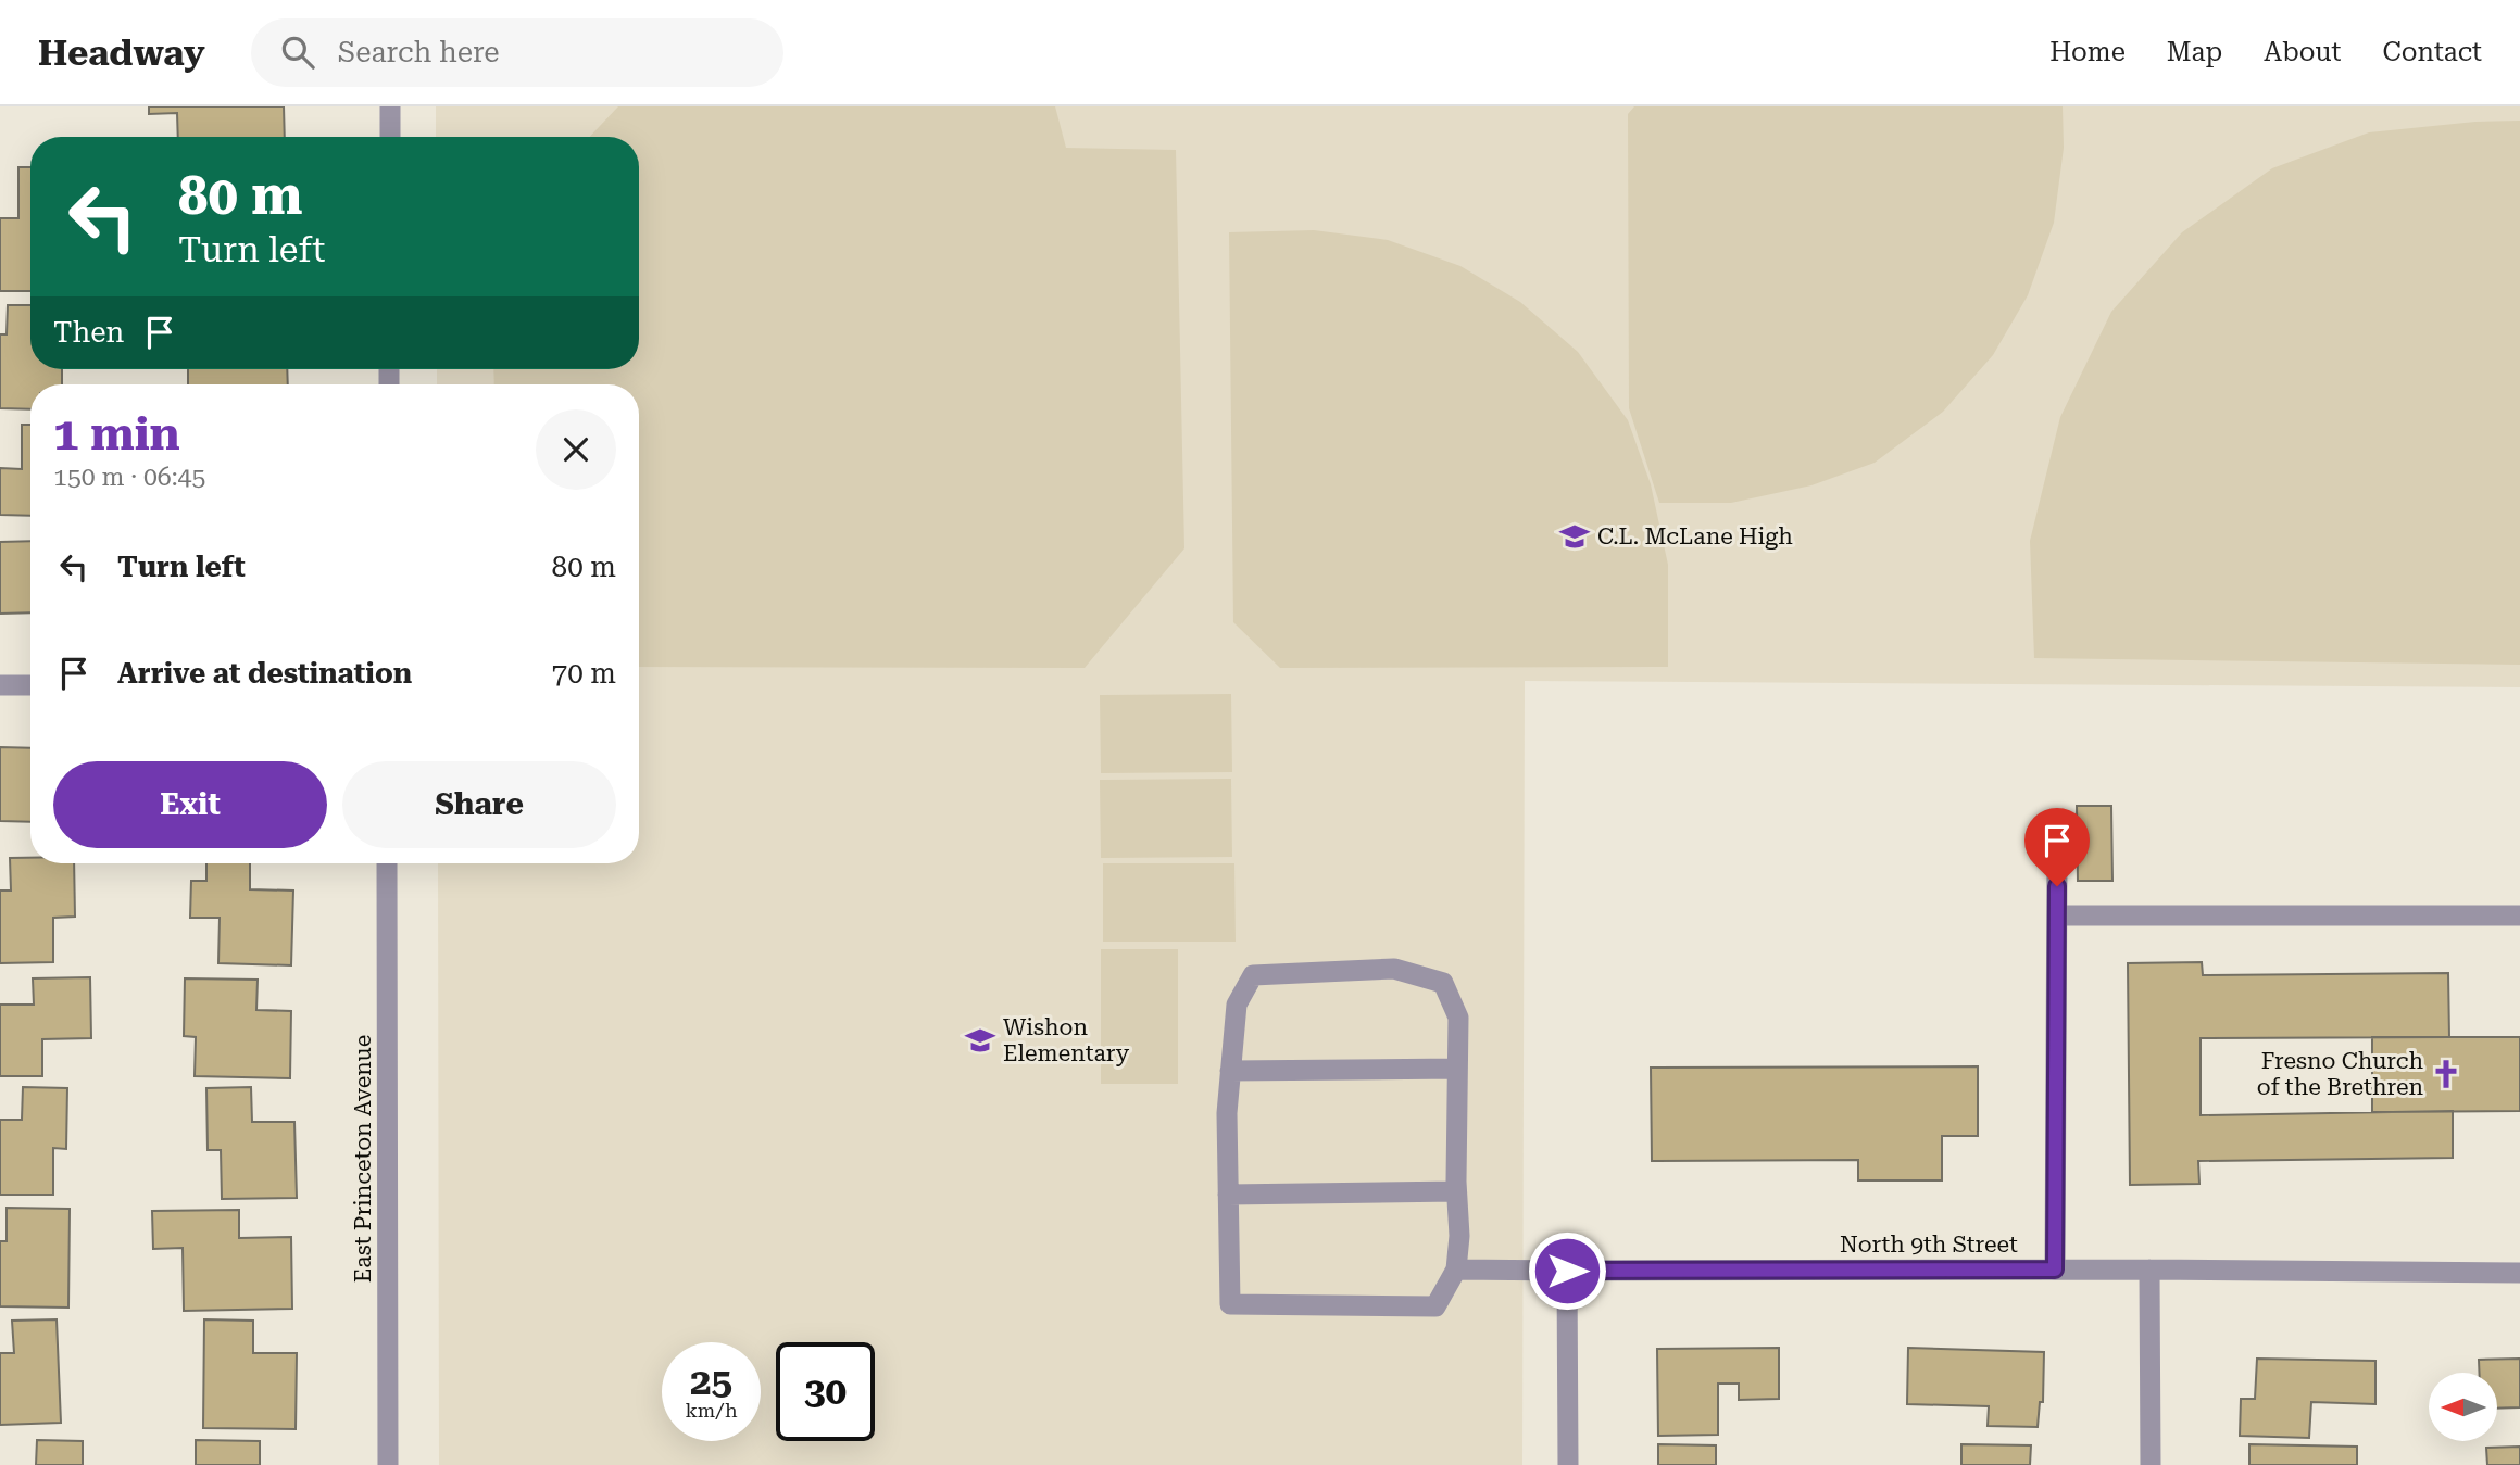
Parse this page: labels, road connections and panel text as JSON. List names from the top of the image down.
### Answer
{
  "streets": {
    "street": ["East Princeton Avenue", "North 9th Street"]
  },
  "places": {
    "school or university": ["C.L. McLane High", "Wishon Elementary"],
    "church": ["Fresno Church of the Brethren"]
  },
  "north": "left",
  "page": {
    "header": "Headway",
    "search": "Search here",
    "nav": [
      "Home",
      "Map",
      "About",
      "Contact"
    ],
    "turn": ["80 m", "Turn left"],
    "then": "Then",
    "heading": ["1 min", "150 m · 06:45"],
    "list": [
      {
        "name": "Turn left",
        "value": "80 m"
      },
      {
        "name": "Arrive at destination",
        "value": "70 m"
      }
    ],
    "buttons": ["Exit", "Share"],
    "speed": "25 km/h",
    "limit": "30"
  }
}
